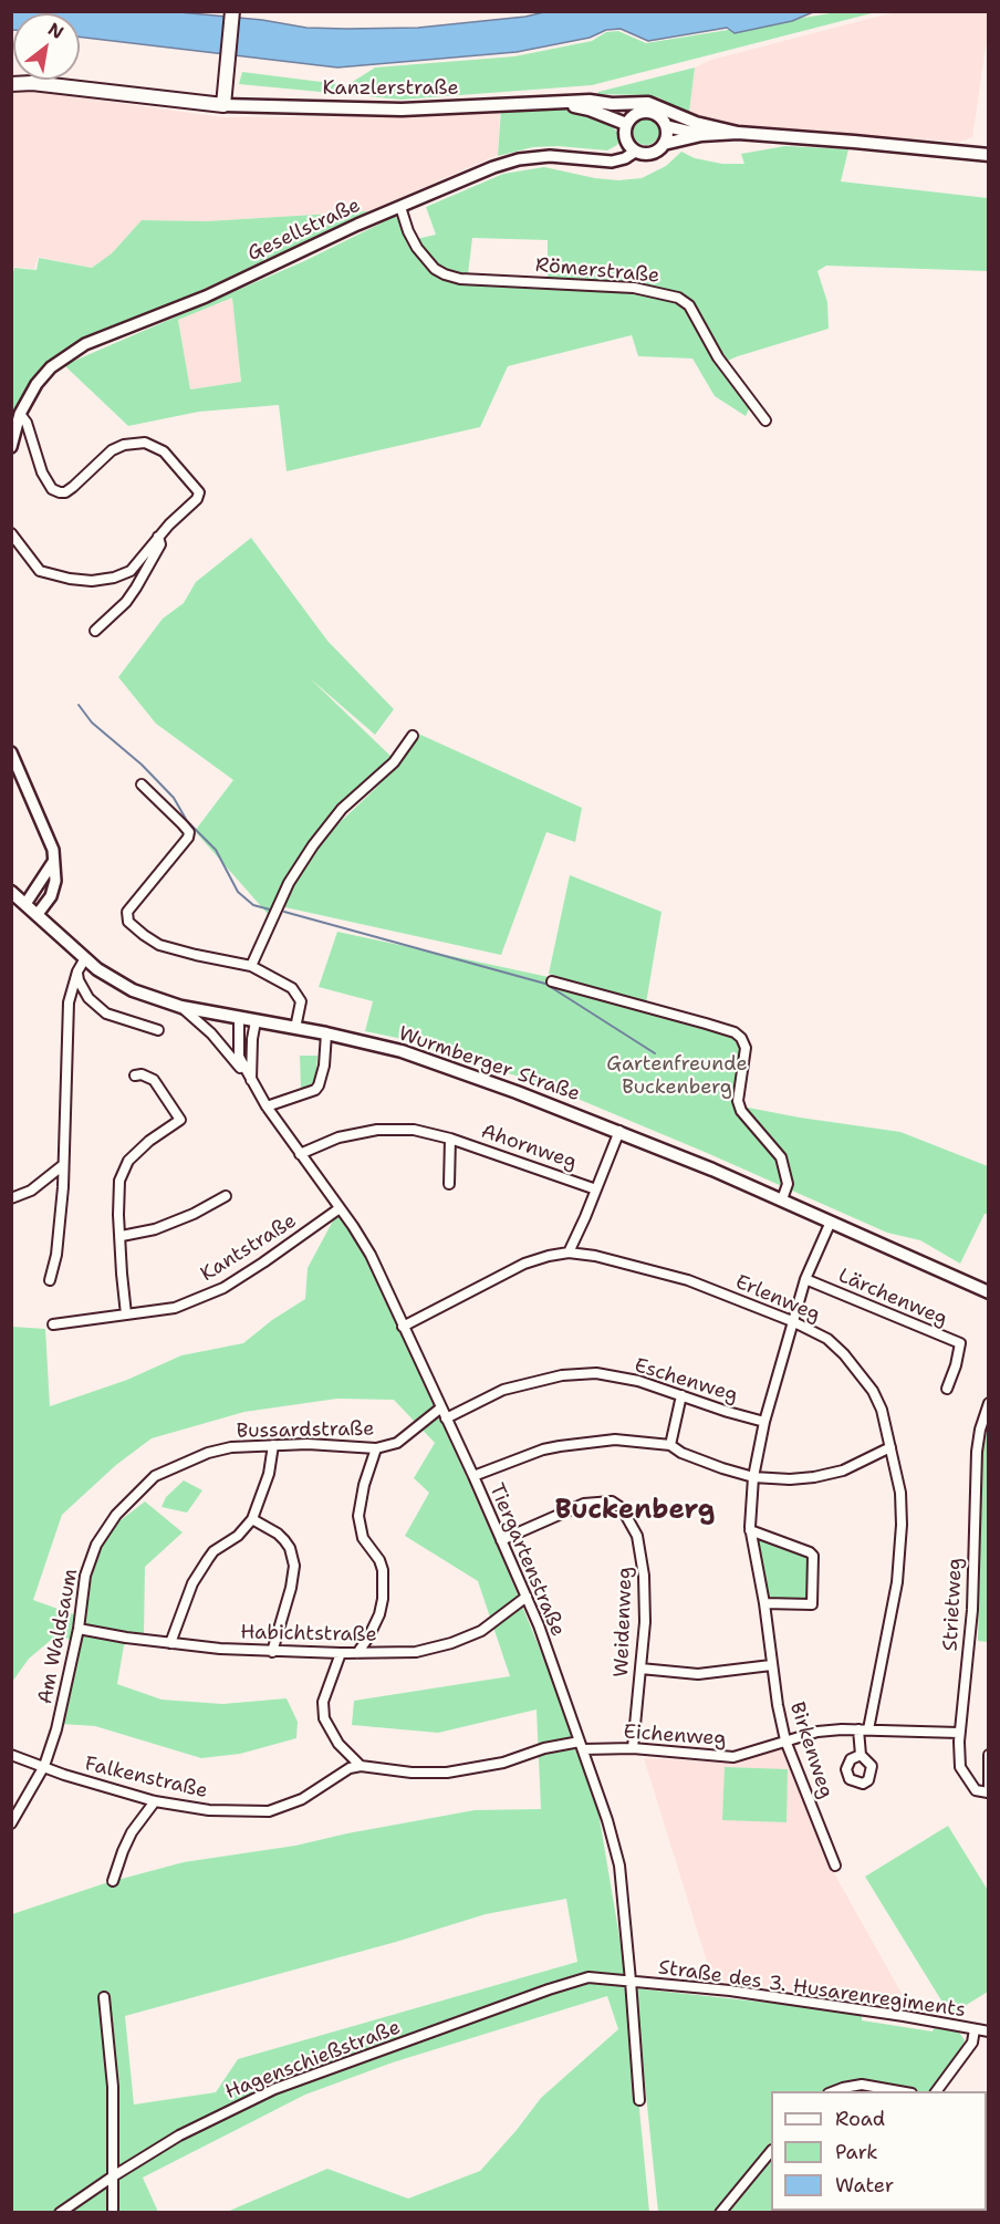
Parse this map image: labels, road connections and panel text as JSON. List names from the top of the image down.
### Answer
{
  "streets": {
    "main road": ["Kanzlerstraße", "Wurmberger Straße"],
    "street": [
      "Gesellstraße",
      "Römerstraße",
      "Ahornweg",
      "Kantstraße",
      "Lärchenweg",
      "Erlenweg",
      "Eschenweg",
      "Bussardstraße",
      "Tiergartenstraße",
      "Strietweg",
      "Weidenweg",
      "Habichtstraße",
      "Am Waldsaum",
      "Eichenweg",
      "Birkenweg",
      "Falkenstraße",
      "Straße des 3. Husarenregiments",
      "Hagenschießstraße"
    ]
  },
  "crossings": [
    ["Kanzlerstraße", "Gesellstraße"],
    ["Gesellstraße", "Römerstraße"],
    ["Wurmberger Straße", "Tiergartenstraße"],
    ["Wurmberger Straße", "Birkenweg"],
    ["Ahornweg", "Tiergartenstraße"],
    ["Kantstraße", "Tiergartenstraße"],
    ["Lärchenweg", "Birkenweg"],
    ["Erlenweg", "Tiergartenstraße"],
    ["Erlenweg", "Eichenweg"],
    ["Erlenweg", "Birkenweg"],
    ["Eschenweg", "Tiergartenstraße"],
    ["Eschenweg", "Birkenweg"],
    ["Bussardstraße", "Tiergartenstraße"],
    ["Bussardstraße", "Am Waldsaum"],
    ["Tiergartenstraße", "Weidenweg"],
    ["Tiergartenstraße", "Habichtstraße"],
    ["Tiergartenstraße", "Eichenweg"],
    ["Tiergartenstraße", "Straße des 3. Husarenregiments"],
    ["Tiergartenstraße", "Hagenschießstraße"],
    ["Strietweg", "Eichenweg"],
    ["Weidenweg", "Eichenweg"],
    ["Habichtstraße", "Am Waldsaum"],
    ["Am Waldsaum", "Falkenstraße"],
    ["Eichenweg", "Birkenweg"],
    ["Straße des 3. Husarenregiments", "Hagenschießstraße"]
  ],
  "districts": ["Buckenberg"],
  "parks": ["Gartenfreunde Buckenberg"],
  "legend": ["Road", "Park", "Water"],
  "north": "top right"
}
